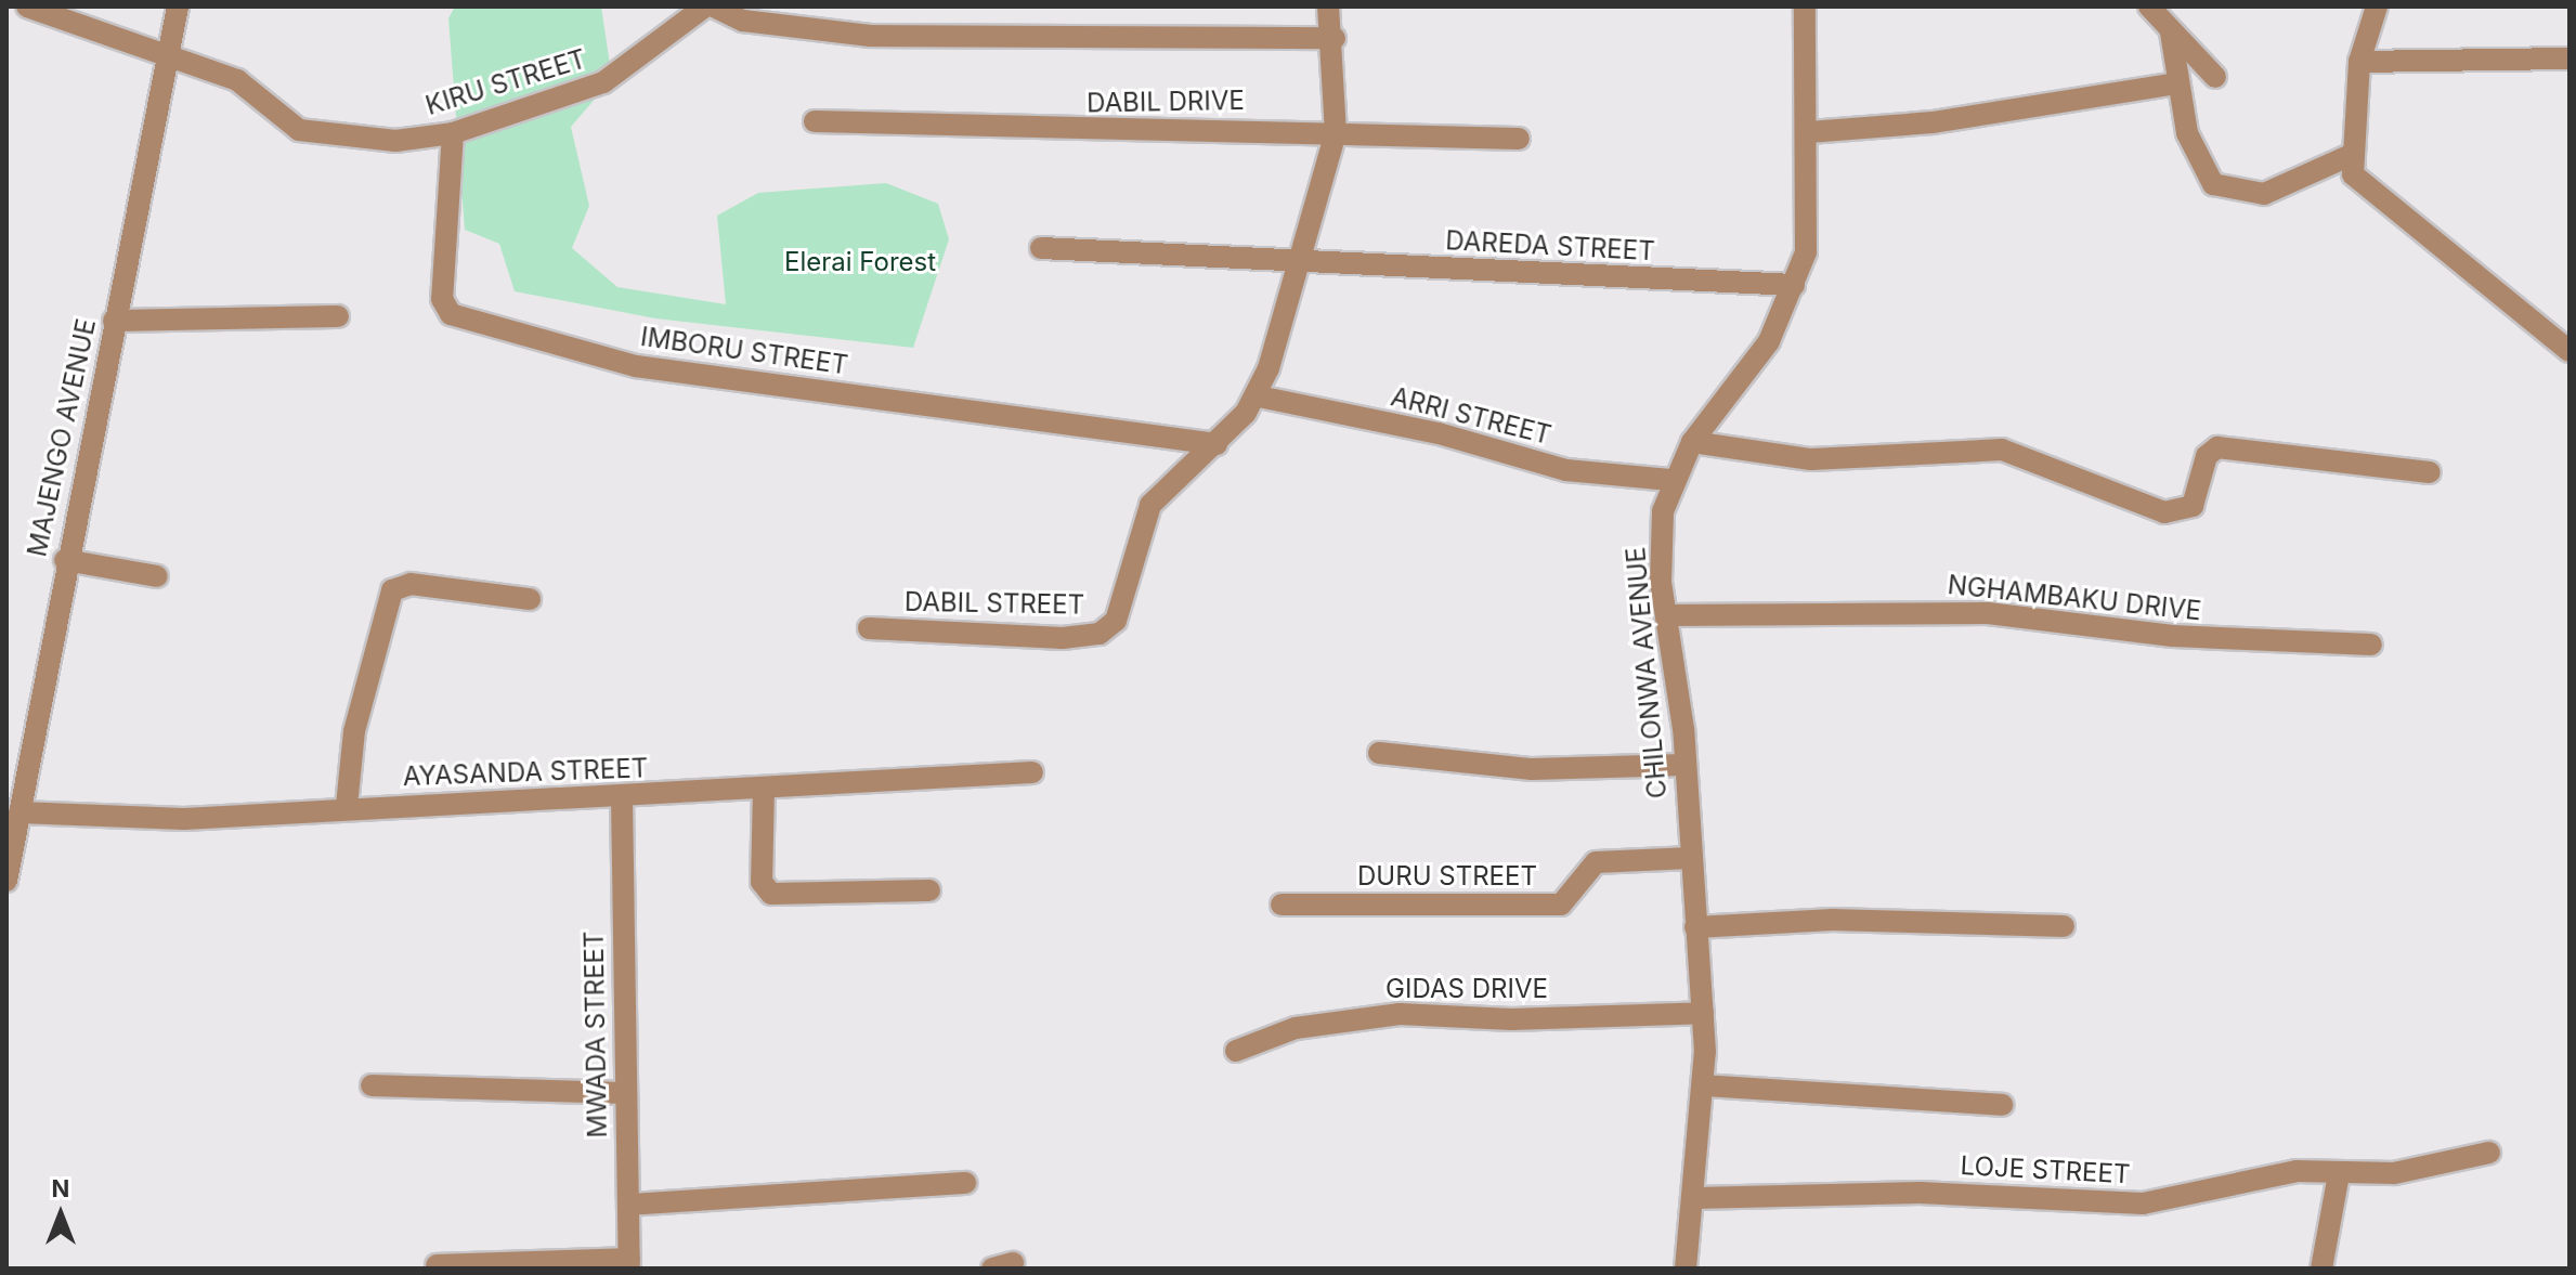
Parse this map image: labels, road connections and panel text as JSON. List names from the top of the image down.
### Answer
{
  "streets": {
    "street": [
      "KIRU STREET",
      "DABIL DRIVE",
      "DAREDA STREET",
      "IMBORU STREET",
      "ARRI STREET",
      "MAJENGO AVENUE",
      "NGHAMBAKU DRIVE",
      "DABIL STREET",
      "CHILONWA AVENUE",
      "AYASANDA STREET",
      "DURU STREET",
      "GIDAS DRIVE",
      "MWADA STREET",
      "LOJE STREET"
    ]
  },
  "crossings": [
    ["KIRU STREET", "IMBORU STREET"],
    ["KIRU STREET", "MAJENGO AVENUE"],
    ["DABIL DRIVE", "DABIL STREET"],
    ["DAREDA STREET", "DABIL STREET"],
    ["DAREDA STREET", "CHILONWA AVENUE"],
    ["IMBORU STREET", "DABIL STREET"],
    ["ARRI STREET", "DABIL STREET"],
    ["ARRI STREET", "CHILONWA AVENUE"],
    ["MAJENGO AVENUE", "AYASANDA STREET"],
    ["NGHAMBAKU DRIVE", "CHILONWA AVENUE"],
    ["CHILONWA AVENUE", "DURU STREET"],
    ["CHILONWA AVENUE", "GIDAS DRIVE"],
    ["CHILONWA AVENUE", "LOJE STREET"],
    ["AYASANDA STREET", "MWADA STREET"]
  ],
  "parks": ["Elerai Forest"],
  "north": "top"
}
